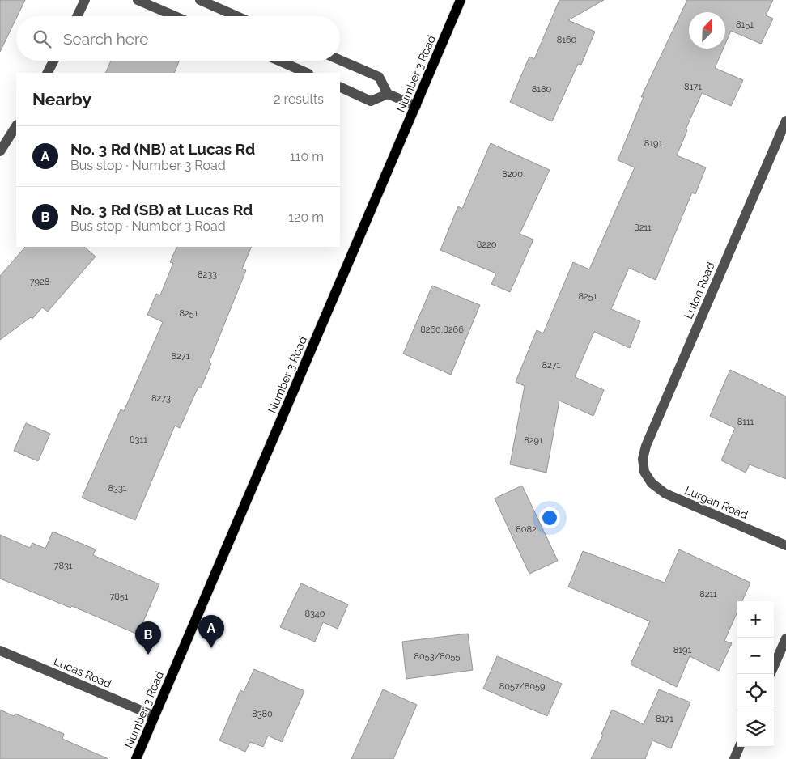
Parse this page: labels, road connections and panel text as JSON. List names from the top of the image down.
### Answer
{
  "streets": {
    "main road": ["Number 3 Road"],
    "street": ["Luton Road", "Lurgan Road", "Lucas Road"]
  },
  "crossings": [
    ["Number 3 Road", "Lucas Road"],
    ["Luton Road", "Lurgan Road"]
  ],
  "house_numbers": [
    "8151",
    "8160",
    "8171",
    "8180",
    "8191",
    "8200",
    "8211",
    "8220",
    "8233",
    "7928",
    "8251",
    "8251",
    "8260,8266",
    "8271",
    "8271",
    "8273",
    "8111",
    "8311",
    "8291",
    "8331",
    "8082",
    "7831",
    "8211",
    "7851",
    "8340",
    "8191",
    "8053/8055",
    "8057/8059",
    "8380",
    "8171"
  ],
  "north": "top right",
  "page": {
    "search": "Search here",
    "heading": ["Nearby", "2 results"],
    "list": [
      {
        "mark": "A",
        "name": "No. 3 Rd (NB) at Lucas Rd",
        "note": "Bus stop · Number 3 Road",
        "value": "110 m"
      },
      {
        "mark": "B",
        "name": "No. 3 Rd (SB) at Lucas Rd",
        "note": "Bus stop · Number 3 Road",
        "value": "120 m"
      }
    ],
    "map_buttons": ["+", "−"],
    "pins": ["A", "B"]
  }
}
